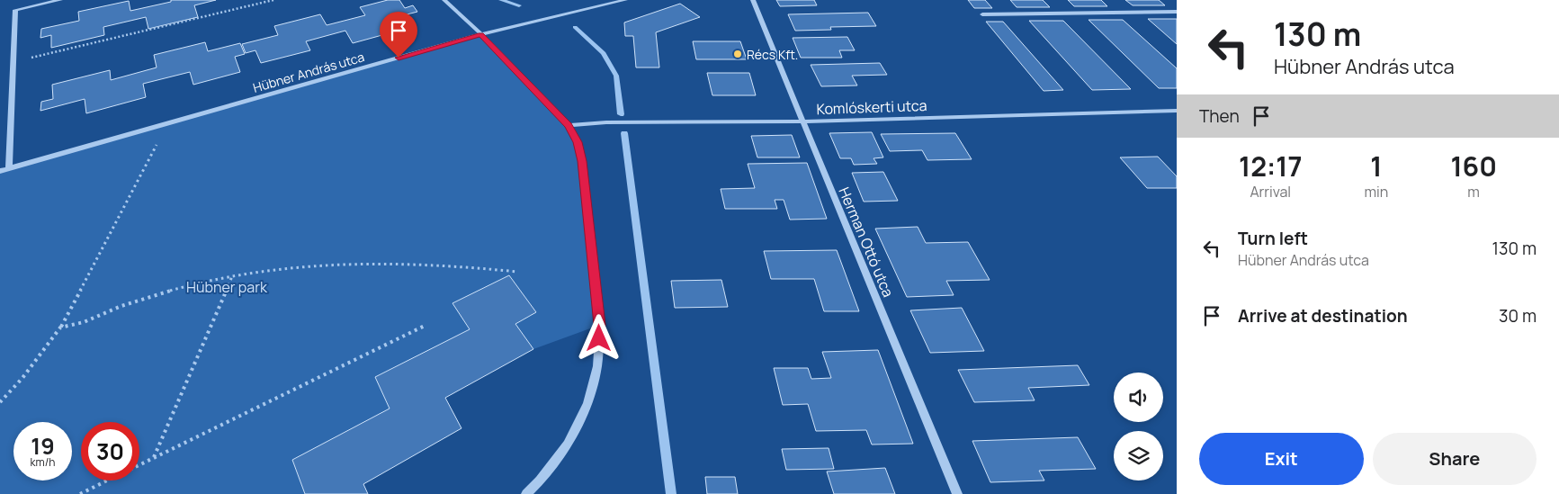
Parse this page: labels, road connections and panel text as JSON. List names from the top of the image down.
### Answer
{
  "streets": {
    "street": ["Hübner András utca", "Komlóskerti utca", "Herman Ottó utca"]
  },
  "crossings": [
    ["Komlóskerti utca", "Herman Ottó utca"]
  ],
  "parks": ["Hübner park"],
  "places": ["Récs Kft."],
  "page": {
    "turn": ["130 m", "Hübner András utca"],
    "then": "Then",
    "eta": [
      "12:17",
      "Arrival",
      "1",
      "min",
      "160",
      "m"
    ],
    "list": [
      {
        "name": "Turn left",
        "note": "Hübner András utca",
        "value": "130 m"
      },
      {
        "name": "Arrive at destination",
        "value": "30 m"
      }
    ],
    "speed": "19 km/h",
    "limit": "30",
    "buttons": ["Exit", "Share"]
  }
}
